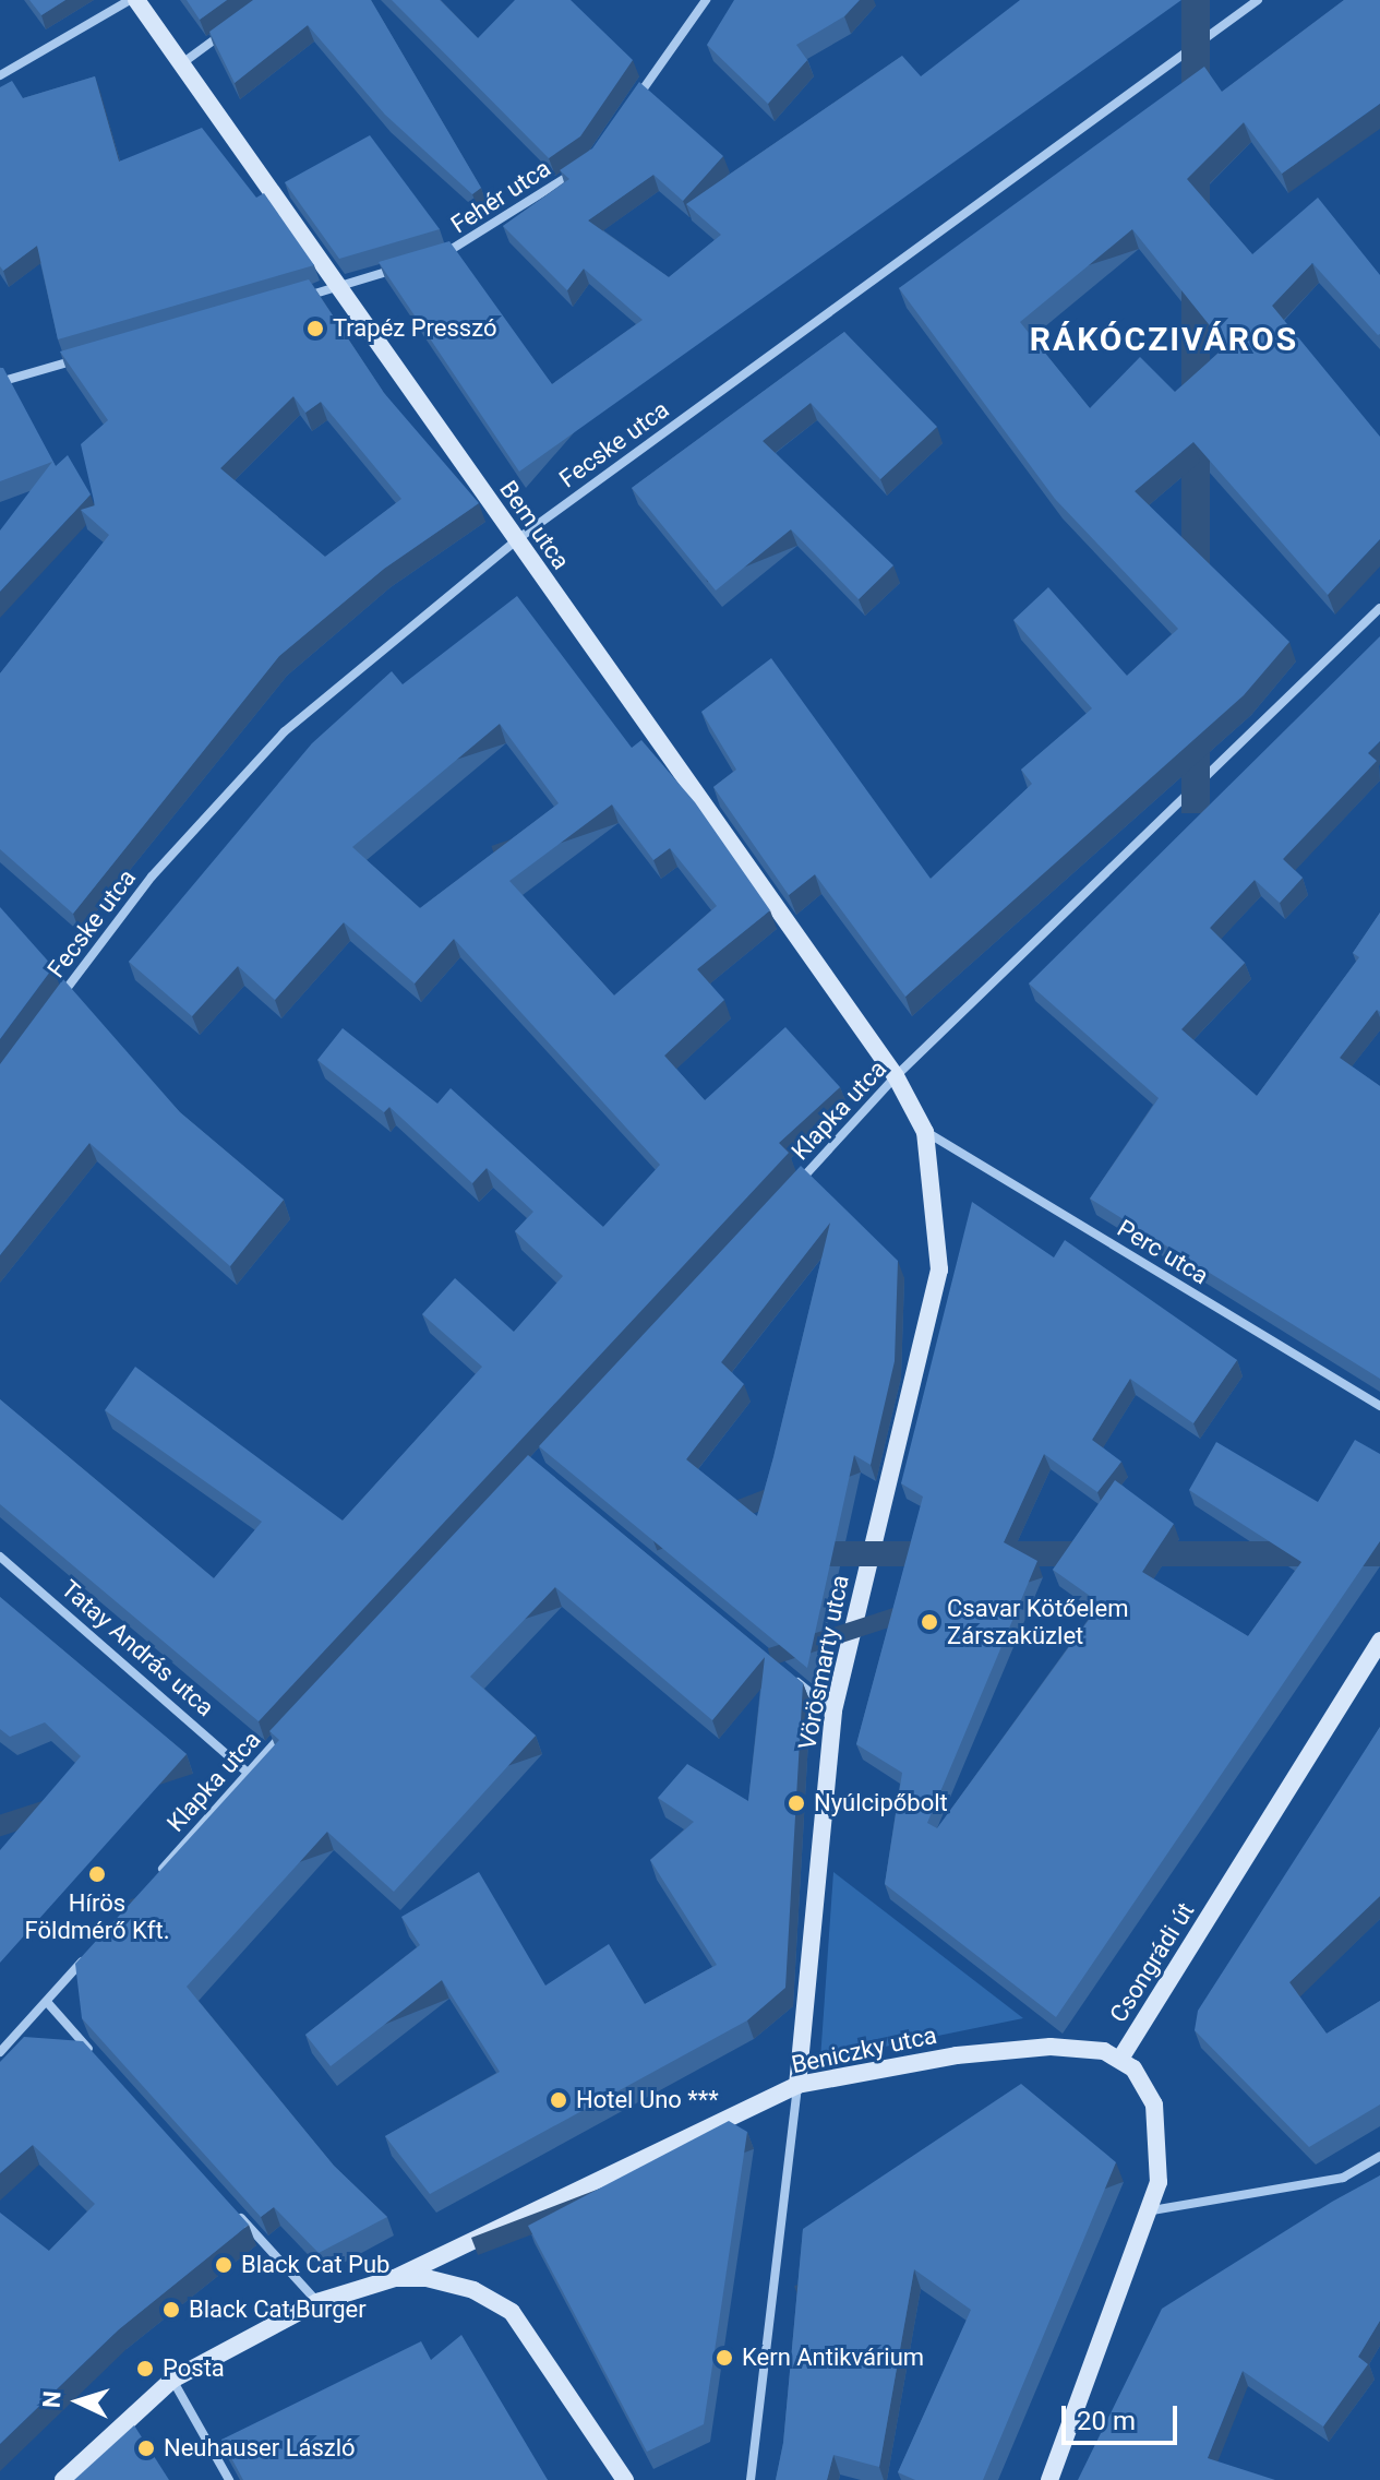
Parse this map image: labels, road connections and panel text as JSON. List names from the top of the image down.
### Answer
{
  "streets": {
    "street": [
      "Fehér utca",
      "Fecske utca",
      "Bem utca",
      "Klapka utca",
      "Perc utca",
      "Tatay András utca",
      "Vörösmarty utca",
      "Csongrádi út",
      "Beniczky utca"
    ]
  },
  "crossings": [
    ["Fecske utca", "Bem utca"],
    ["Bem utca", "Klapka utca"],
    ["Bem utca", "Vörösmarty utca"],
    ["Klapka utca", "Tatay András utca"],
    ["Klapka utca", "Vörösmarty utca"],
    ["Perc utca", "Vörösmarty utca"],
    ["Vörösmarty utca", "Beniczky utca"],
    ["Csongrádi út", "Beniczky utca"]
  ],
  "districts": ["RÁKÓCZIVÁROS"],
  "places": [
    "Trapéz Presszó",
    "Csavar Kötőelem Zárszaküzlet",
    "Nyúlcipőbolt",
    "Hírös Földmérő Kft.",
    "Hotel Uno ***",
    "Black Cat Pub",
    "Black Cat Burger",
    "Kern Antikvárium",
    "Posta",
    "Neuhauser László"
  ],
  "scale_bar": "20 m",
  "north": "left"
}
